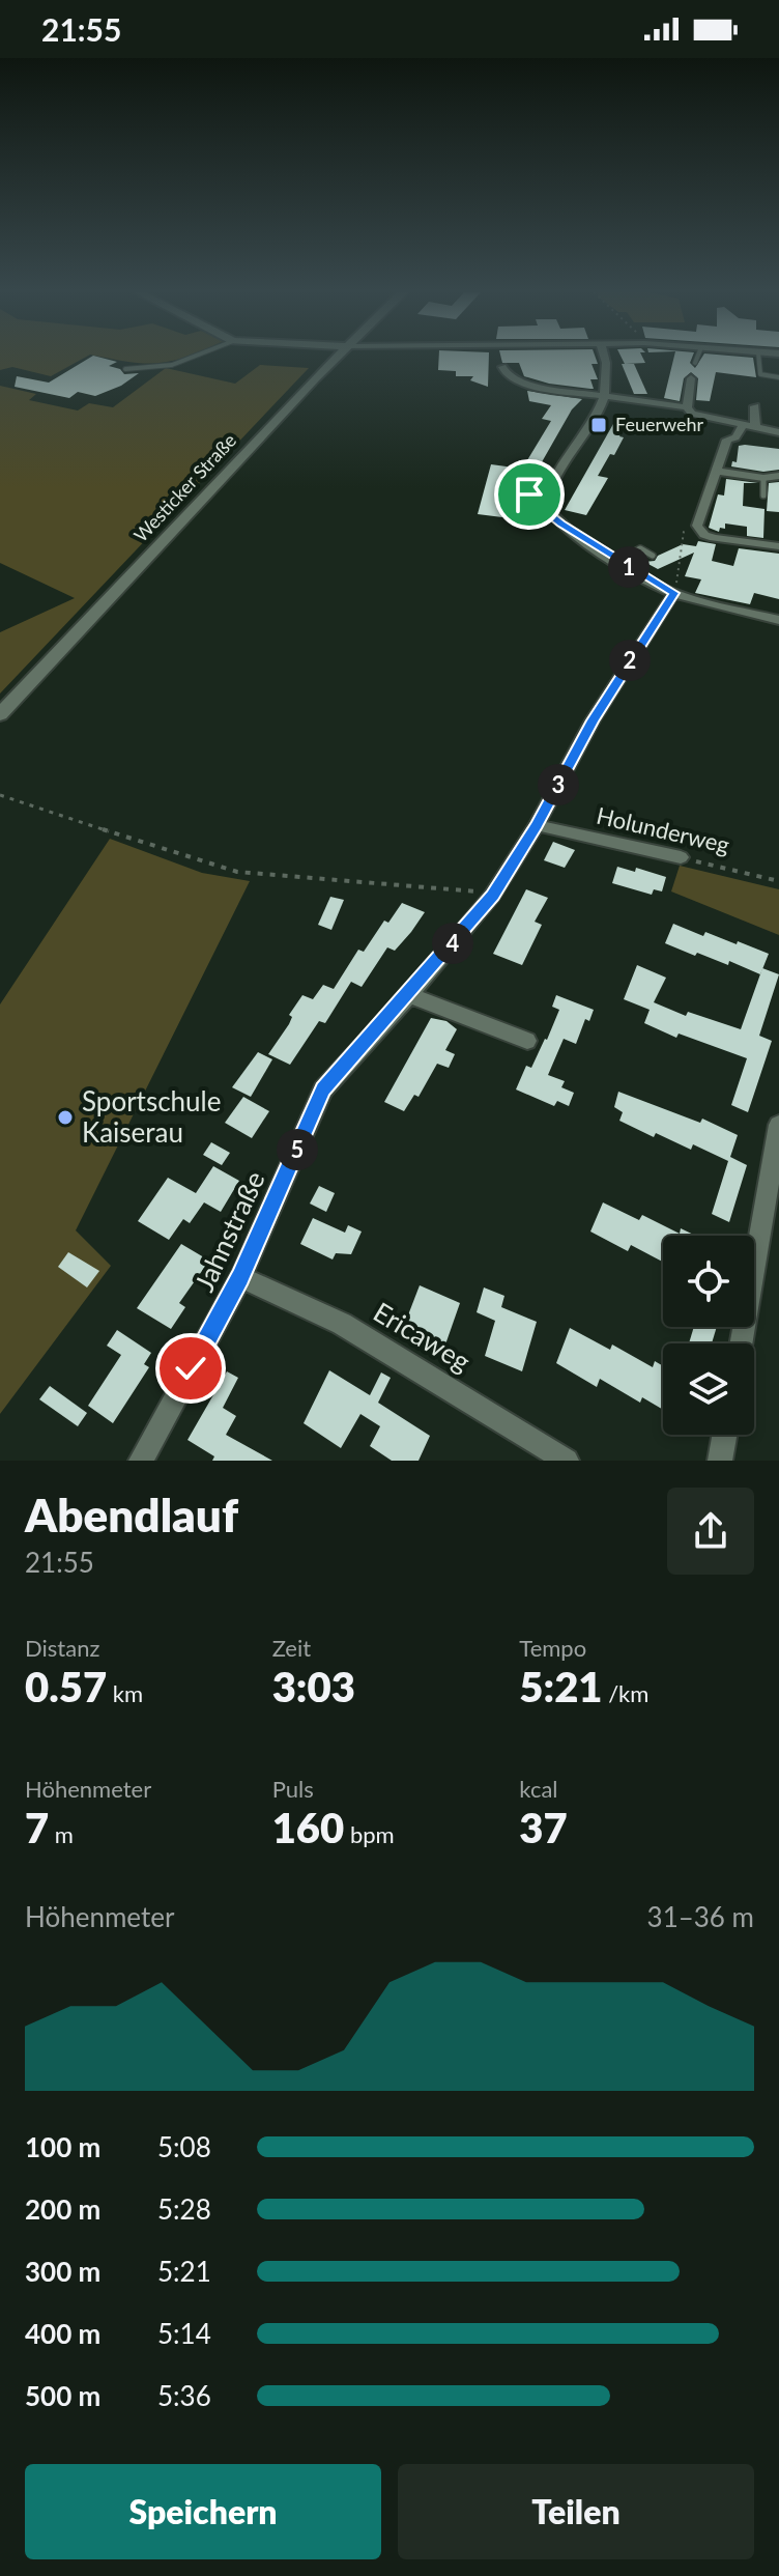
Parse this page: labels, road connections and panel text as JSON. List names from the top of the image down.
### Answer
{
  "streets": {
    "street": [
      "Westicker Straße",
      "Holunderweg",
      "Jahnstraße",
      "Ericaweg"
    ]
  },
  "crossings": [
    ["Holunderweg", "Jahnstraße"],
    ["Jahnstraße", "Ericaweg"]
  ],
  "places": {
    "transit": ["Feuerwehr"],
    "other": ["Sportschule Kaiserau"]
  },
  "page": {
    "status": "21:55",
    "pins": [
      "1",
      "2",
      "3",
      "4",
      "5"
    ],
    "heading": ["Abendlauf", "21:55"],
    "stats": [
      ["Distanz", "0.57 km"],
      ["Zeit", "3:03"],
      ["Tempo", "5:21 /km"],
      ["Höhenmeter", "7 m"],
      ["Puls", "160 bpm"],
      ["kcal", "37"]
    ],
    "chart": ["Höhenmeter", "31–36 m"],
    "list": [
      {
        "name": "100 m",
        "note": "5:08"
      },
      {
        "name": "200 m",
        "note": "5:28"
      },
      {
        "name": "300 m",
        "note": "5:21"
      },
      {
        "name": "400 m",
        "note": "5:14"
      },
      {
        "name": "500 m",
        "note": "5:36"
      }
    ],
    "buttons": ["Speichern", "Teilen"]
  }
}
